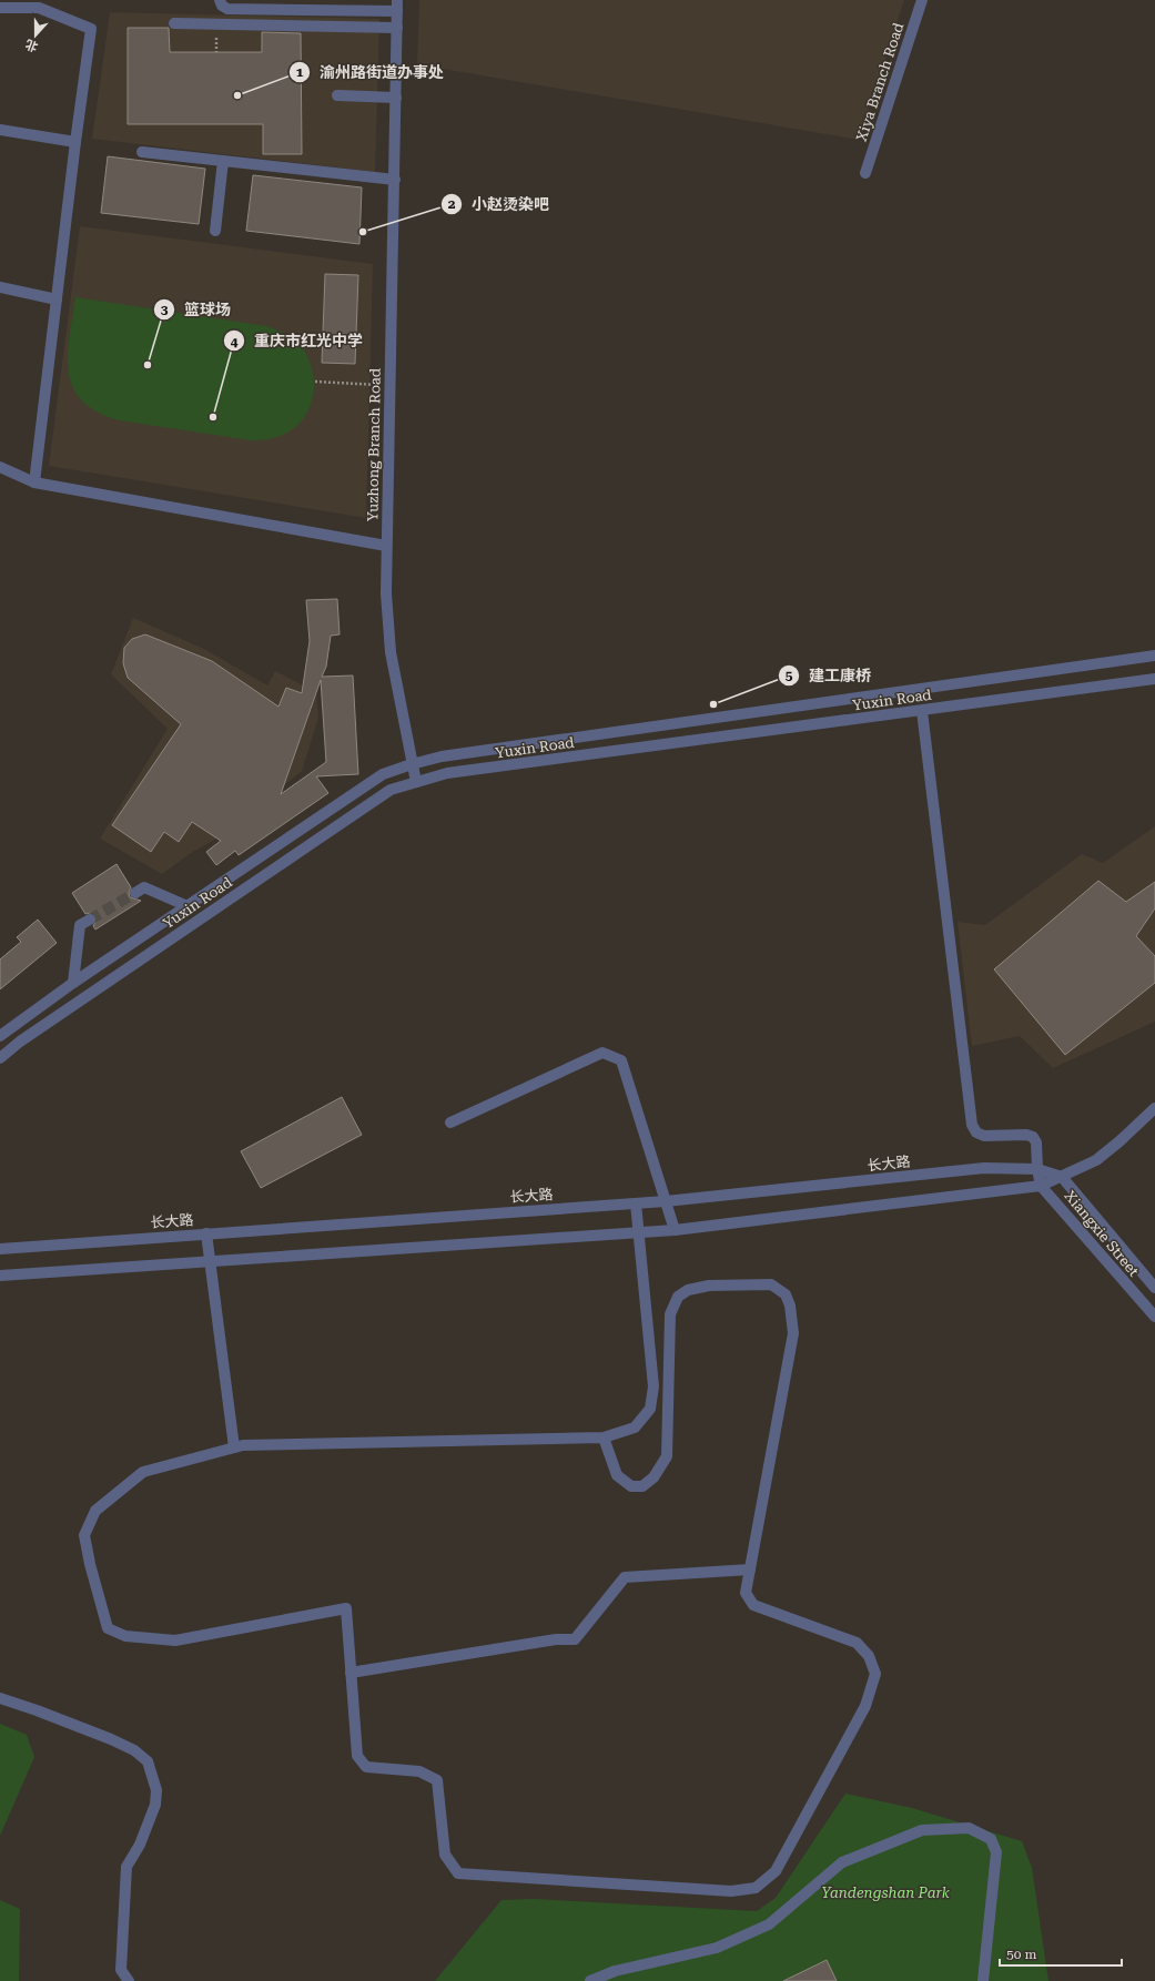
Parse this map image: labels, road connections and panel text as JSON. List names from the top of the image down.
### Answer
{
  "streets": {
    "street": [
      "Xiya Branch Road",
      "Yuzhong Branch Road",
      "Yuxin Road",
      "长大路",
      "Xiangxie Street"
    ]
  },
  "crossings": [
    ["Yuzhong Branch Road", "Yuxin Road"],
    ["长大路", "Xiangxie Street"]
  ],
  "parks": ["Yandengshan Park"],
  "places": [
    "渝州路街道办事处",
    "小赵烫染吧",
    "篮球场",
    "重庆市红光中学",
    "建工康桥"
  ],
  "scale_bar": "50 m",
  "north": "bottom"
}
